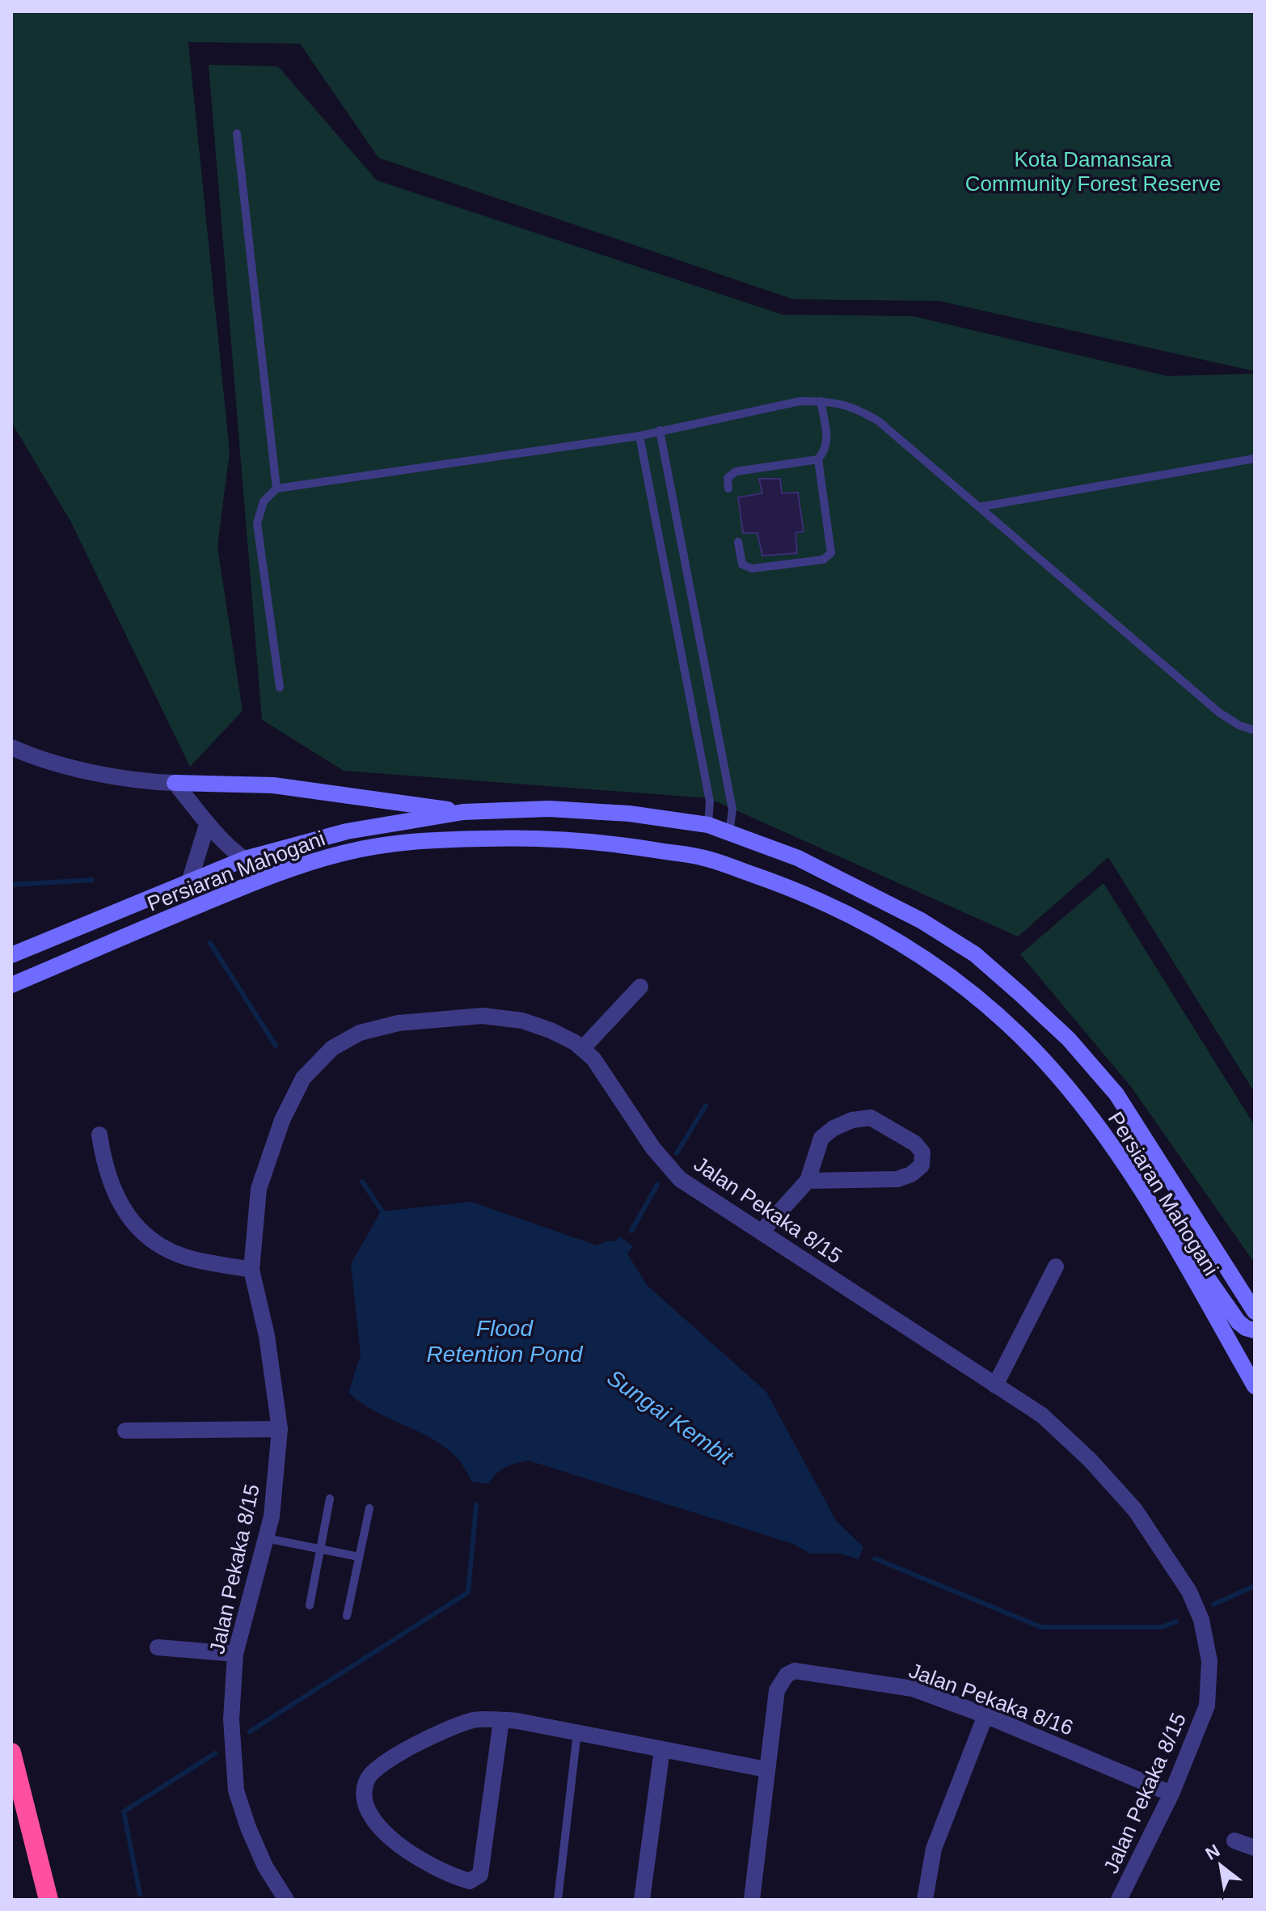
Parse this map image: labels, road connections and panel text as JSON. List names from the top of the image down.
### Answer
{
  "streets": {
    "main road": ["Persiaran Mahogani"],
    "street": ["Jalan Pekaka 8/15", "Jalan Pekaka 8/16"]
  },
  "crossings": [
    ["Jalan Pekaka 8/15", "Jalan Pekaka 8/16"]
  ],
  "water": ["Flood Retention Pond", "Sungai Kembit"],
  "parks": ["Kota Damansara Community Forest Reserve"],
  "north": "top left"
}
